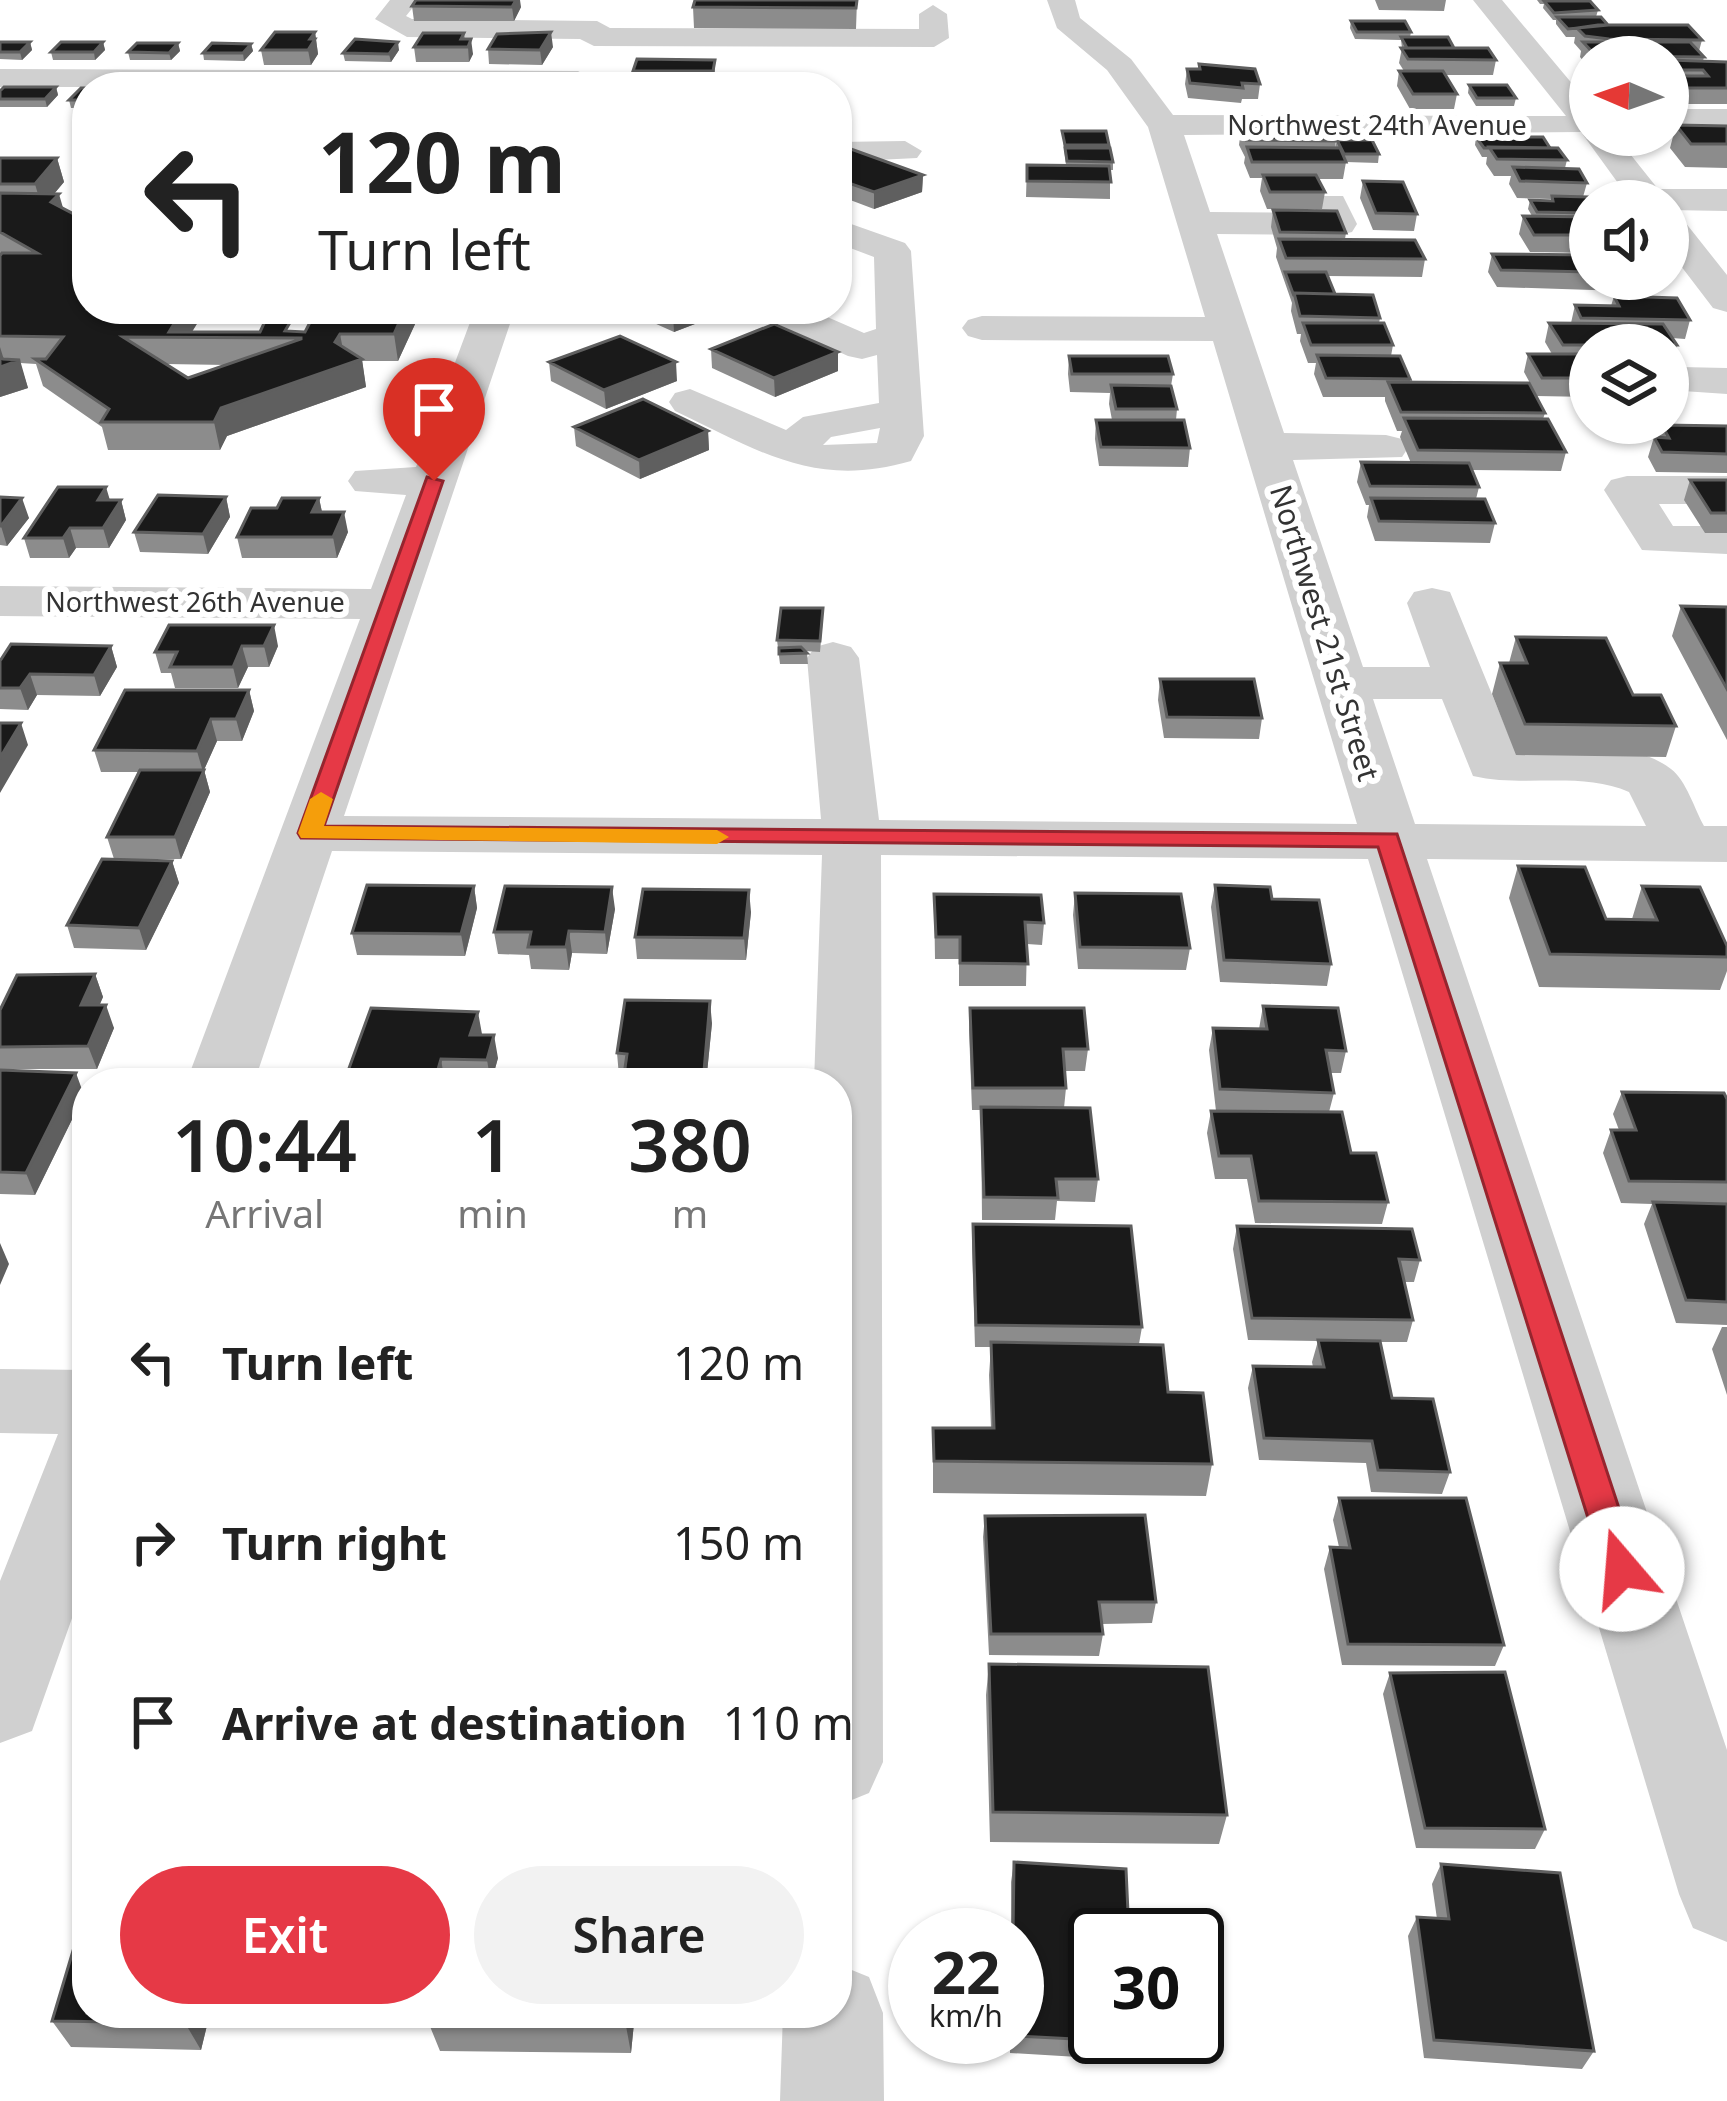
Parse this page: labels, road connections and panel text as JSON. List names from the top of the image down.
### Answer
{
  "streets": {
    "street": ["Northwest 24th Avenue", "Northwest 26th Avenue", "Northwest 21st Street"]
  },
  "crossings": [
    ["Northwest 24th Avenue", "Northwest 21st Street"]
  ],
  "north": "left",
  "page": {
    "turn": ["120 m", "Turn left"],
    "eta": [
      "10:44",
      "Arrival",
      "1",
      "min",
      "380",
      "m"
    ],
    "list": [
      {
        "name": "Turn left",
        "value": "120 m"
      },
      {
        "name": "Turn right",
        "value": "150 m"
      },
      {
        "name": "Arrive at destination",
        "value": "110 m"
      }
    ],
    "buttons": ["Exit", "Share"],
    "speed": "22 km/h",
    "limit": "30"
  }
}
